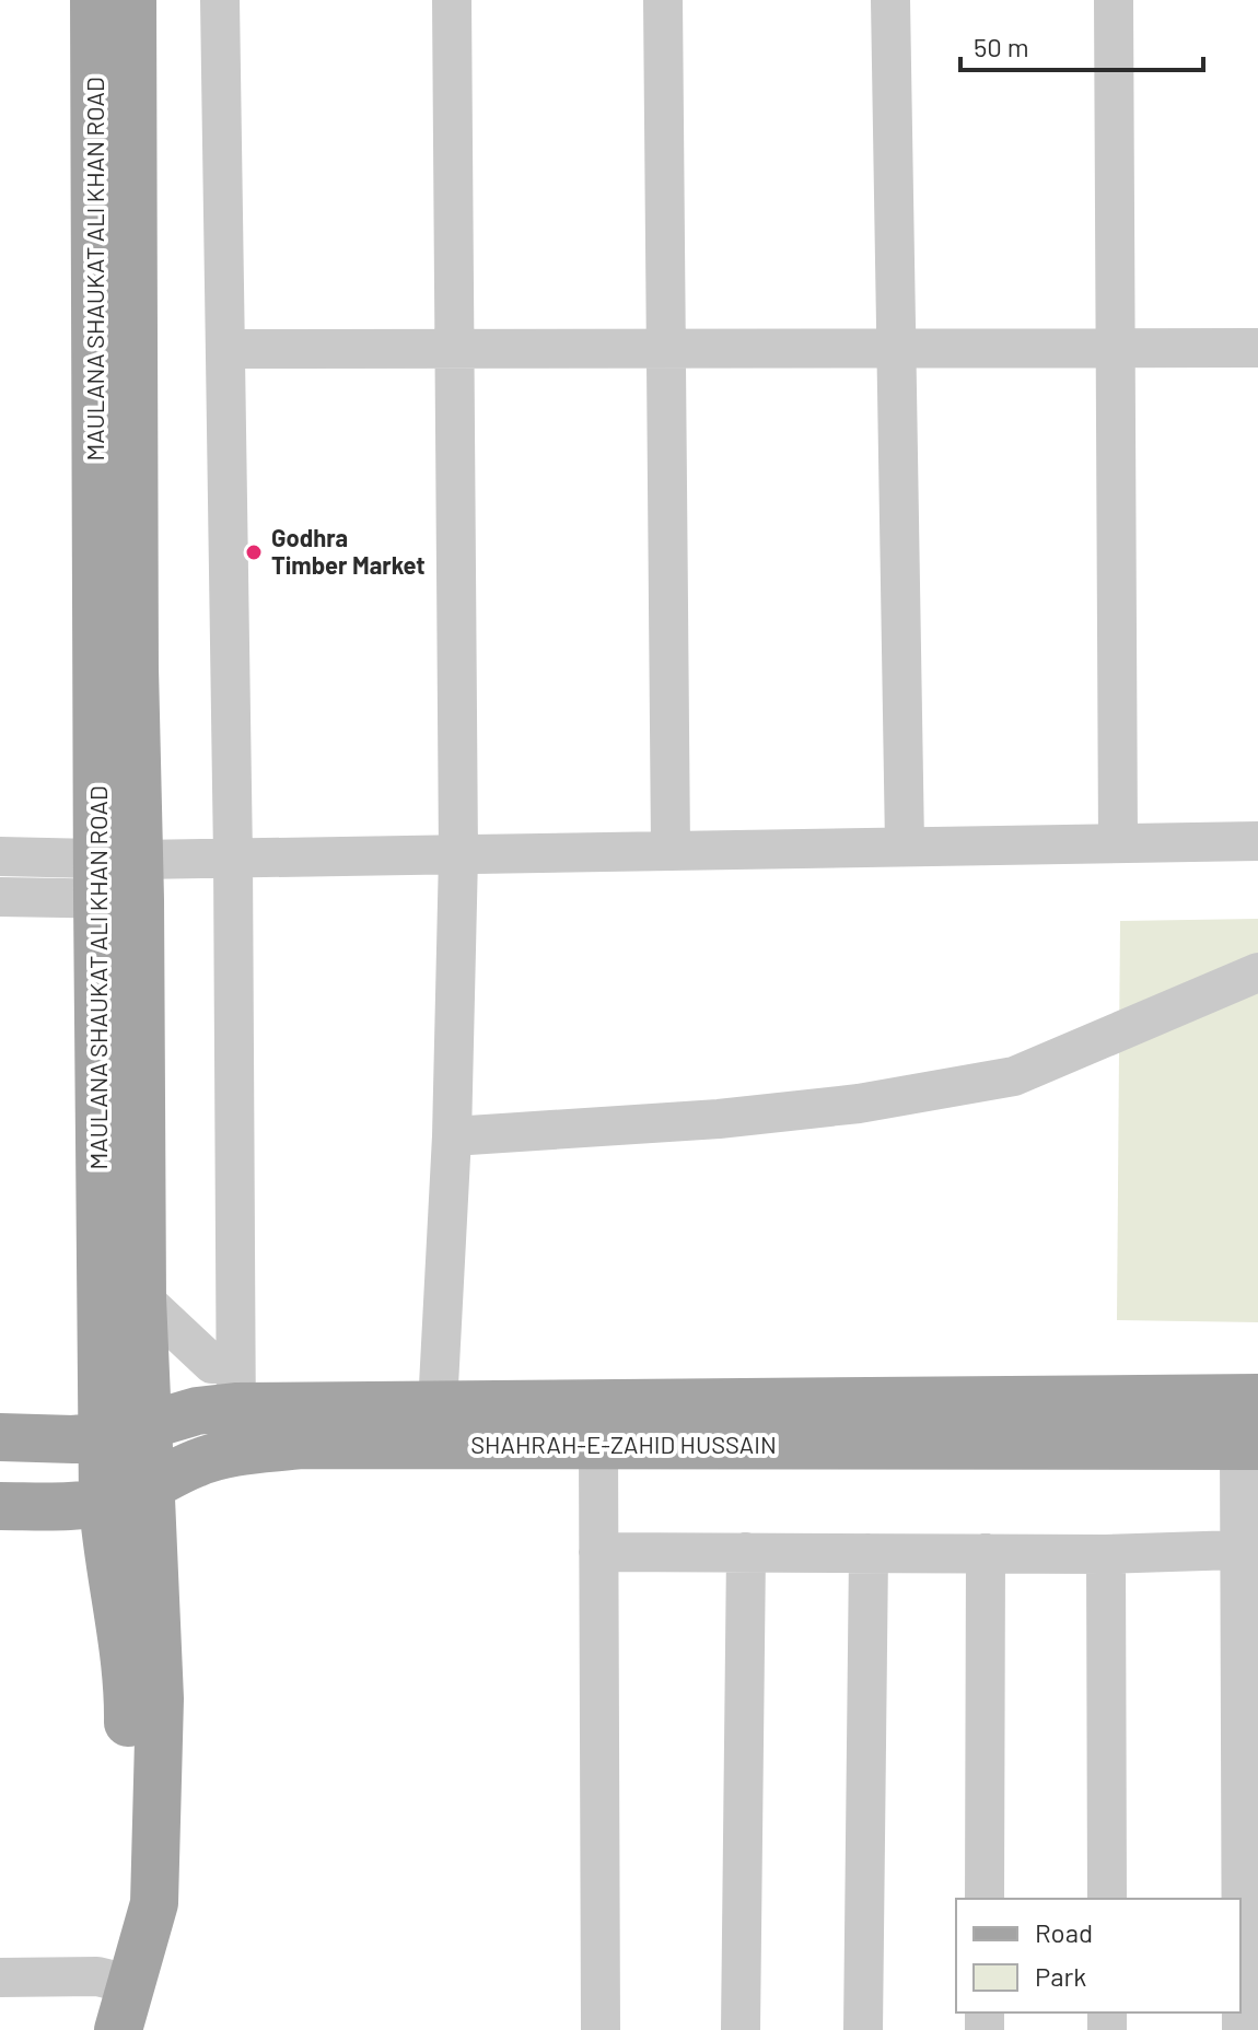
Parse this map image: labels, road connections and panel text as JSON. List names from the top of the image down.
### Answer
{
  "streets": {
    "main road": ["MAULANA SHAUKAT ALI KHAN ROAD", "SHAHRAH-E-ZAHID HUSSAIN"]
  },
  "crossings": [
    ["MAULANA SHAUKAT ALI KHAN ROAD", "SHAHRAH-E-ZAHID HUSSAIN"]
  ],
  "places": ["Godhra Timber Market"],
  "legend": ["Road", "Park"],
  "scale_bar": "50 m"
}
